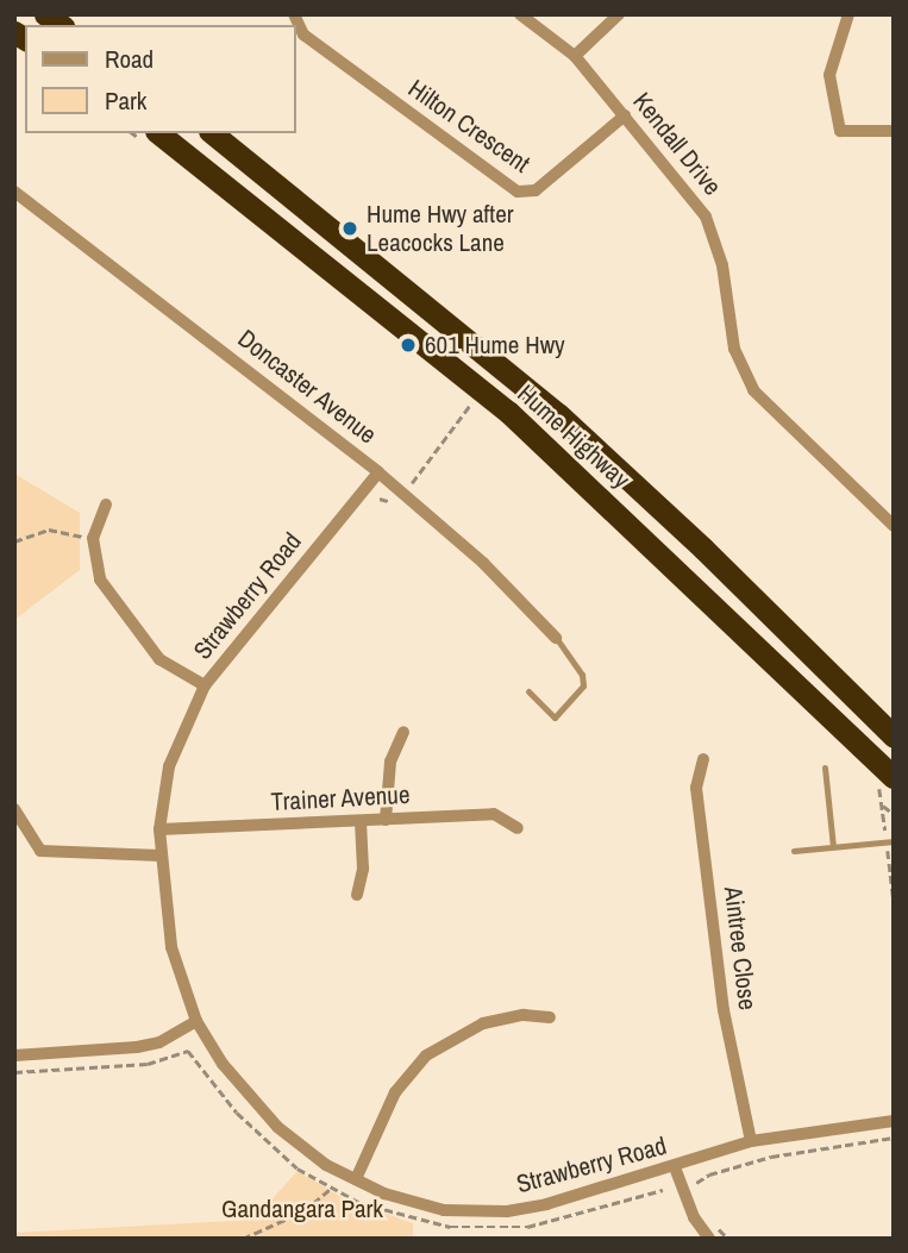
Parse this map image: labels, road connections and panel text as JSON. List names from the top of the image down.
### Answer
{
  "streets": {
    "highway": ["Hume Highway"],
    "street": [
      "Hilton Crescent",
      "Kendall Drive",
      "Doncaster Avenue",
      "Strawberry Road",
      "Trainer Avenue",
      "Aintree Close"
    ]
  },
  "crossings": [
    ["Hilton Crescent", "Kendall Drive"],
    ["Doncaster Avenue", "Strawberry Road"],
    ["Strawberry Road", "Trainer Avenue"],
    ["Strawberry Road", "Aintree Close"]
  ],
  "parks": ["Gandangara Park"],
  "places": ["Hume Hwy after Leacocks Lane", "601 Hume Hwy"],
  "legend": ["Road", "Park"]
}
